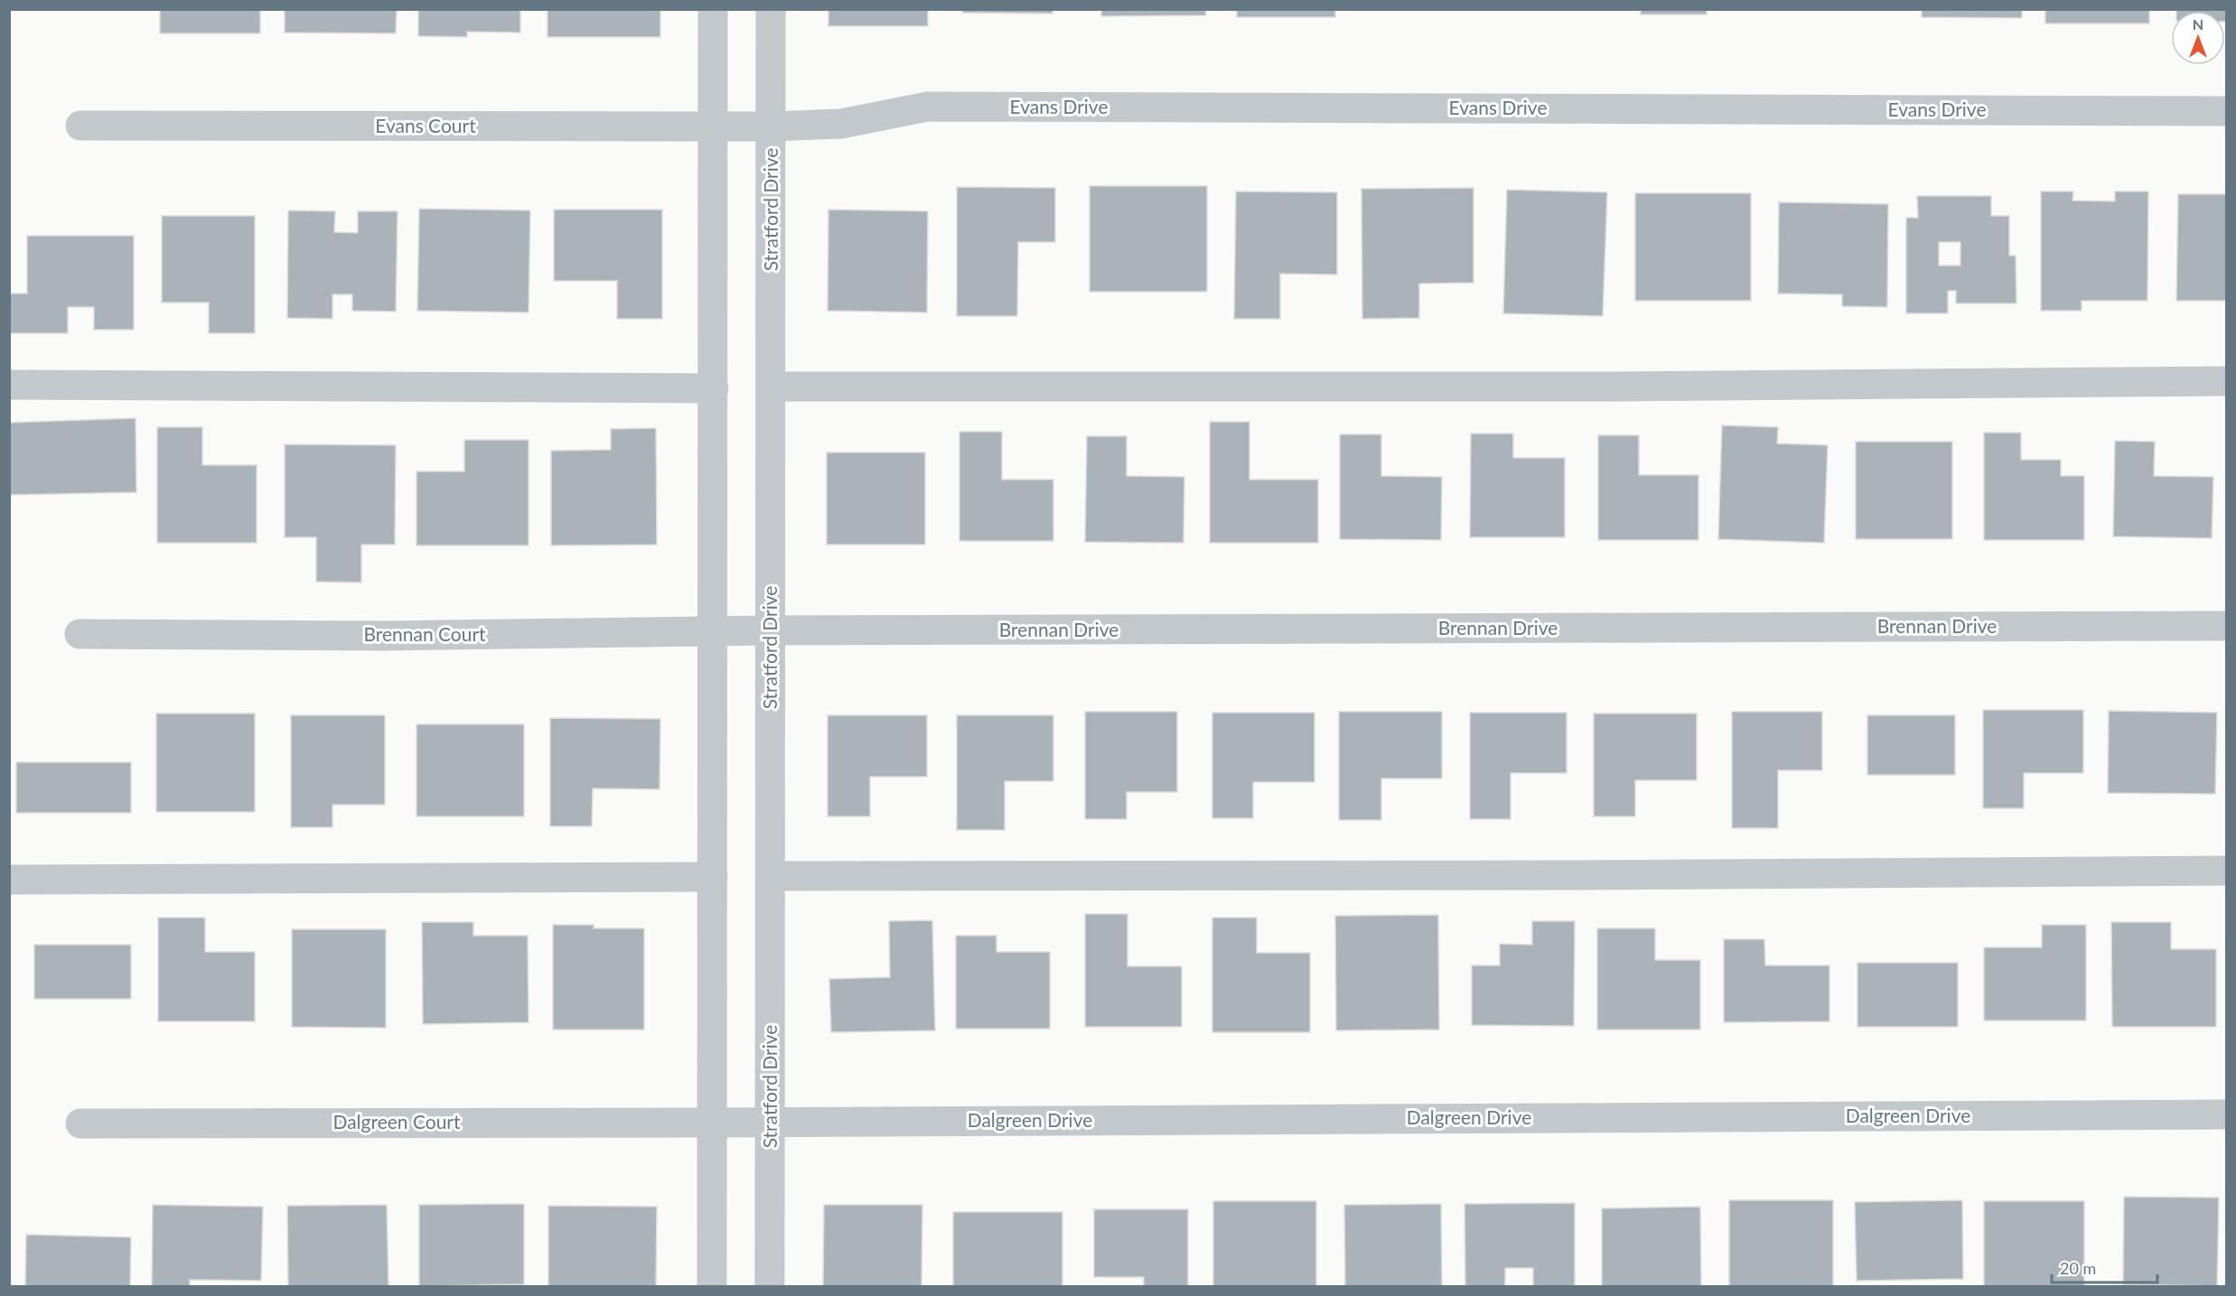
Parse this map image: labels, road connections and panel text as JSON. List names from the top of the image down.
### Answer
{
  "streets": {
    "street": [
      "Evans Drive",
      "Evans Court",
      "Stratford Drive",
      "Brennan Drive",
      "Brennan Court",
      "Dalgreen Drive",
      "Dalgreen Court"
    ]
  },
  "crossings": [
    ["Evans Drive", "Evans Court"],
    ["Evans Drive", "Stratford Drive"],
    ["Evans Court", "Stratford Drive"],
    ["Stratford Drive", "Brennan Drive"],
    ["Stratford Drive", "Brennan Court"],
    ["Stratford Drive", "Dalgreen Drive"],
    ["Brennan Drive", "Brennan Court"],
    ["Dalgreen Drive", "Dalgreen Court"]
  ],
  "scale_bar": "20 m",
  "north": "top"
}
